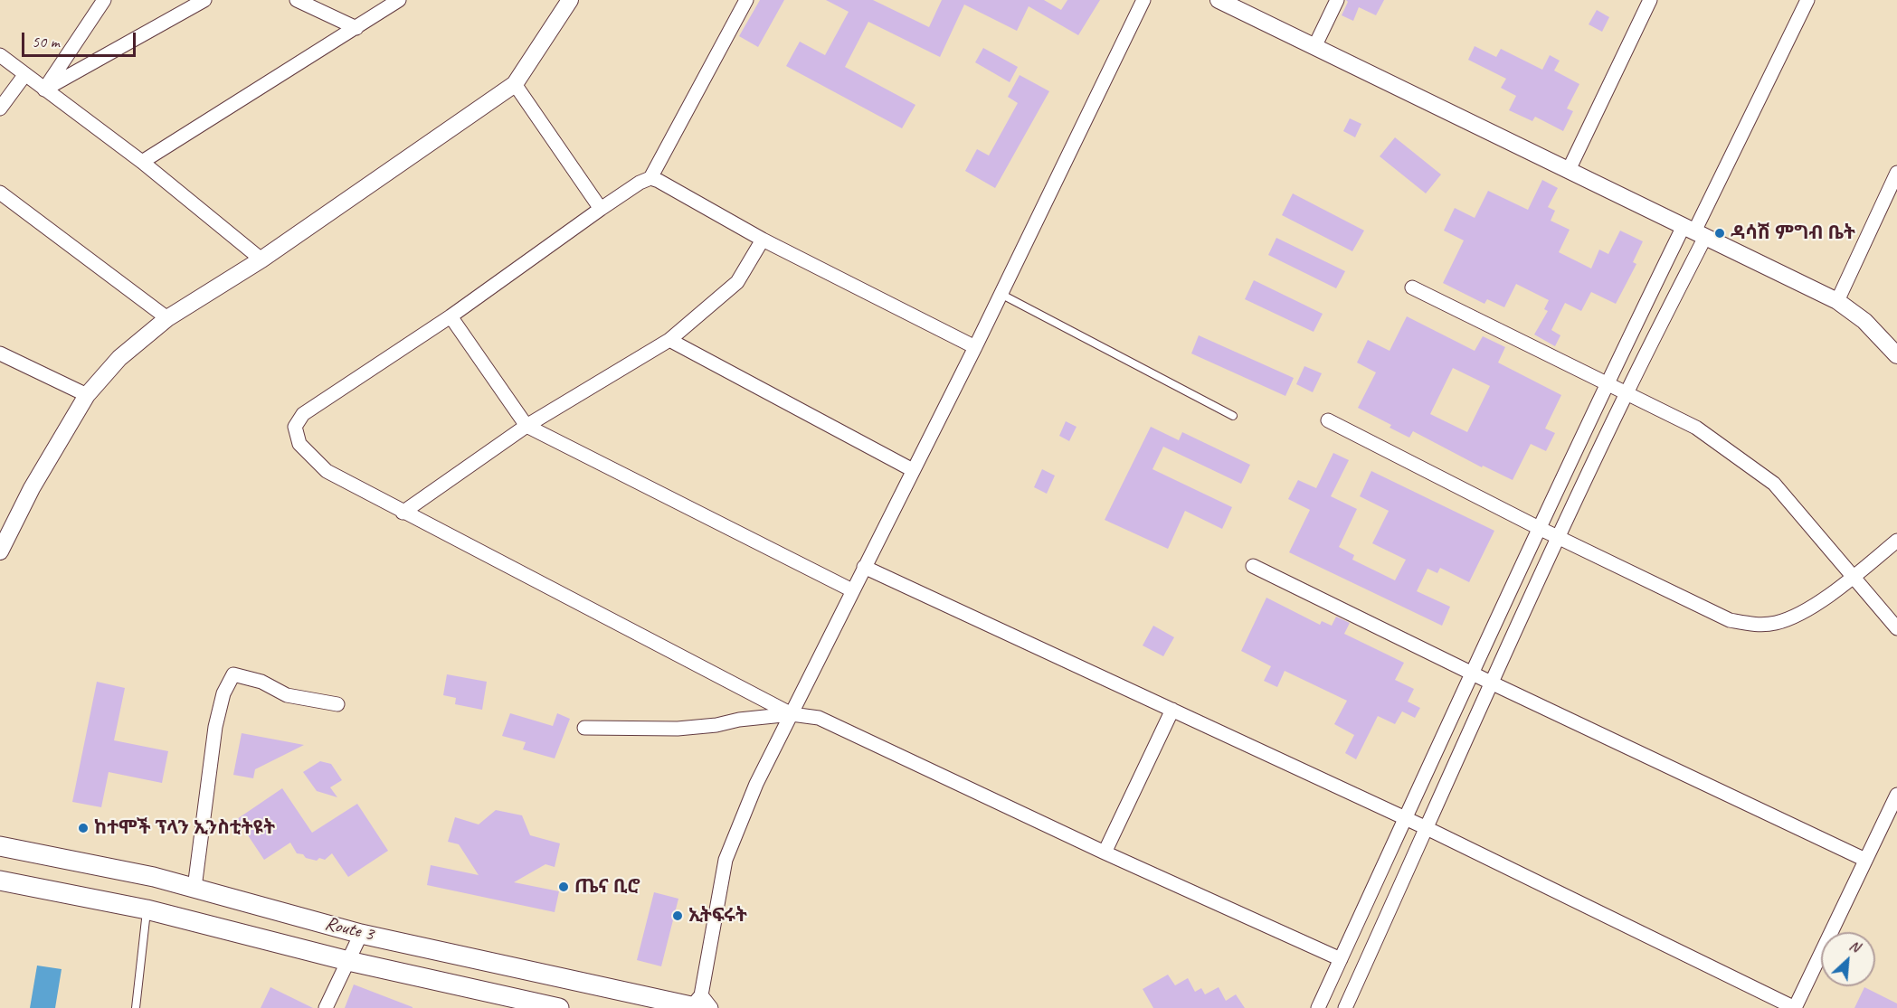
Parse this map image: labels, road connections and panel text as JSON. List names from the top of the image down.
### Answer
{
  "streets": {
    "main road": ["Route 3"]
  },
  "places": [
    "ዳሳሽ ምግብ ቤት",
    "ከተሞች ፕላን ኢንስቲትዩት",
    "ጤና ቢሮ",
    "ኢትፍሩት"
  ],
  "scale_bar": "50 m",
  "north": "top right"
}
